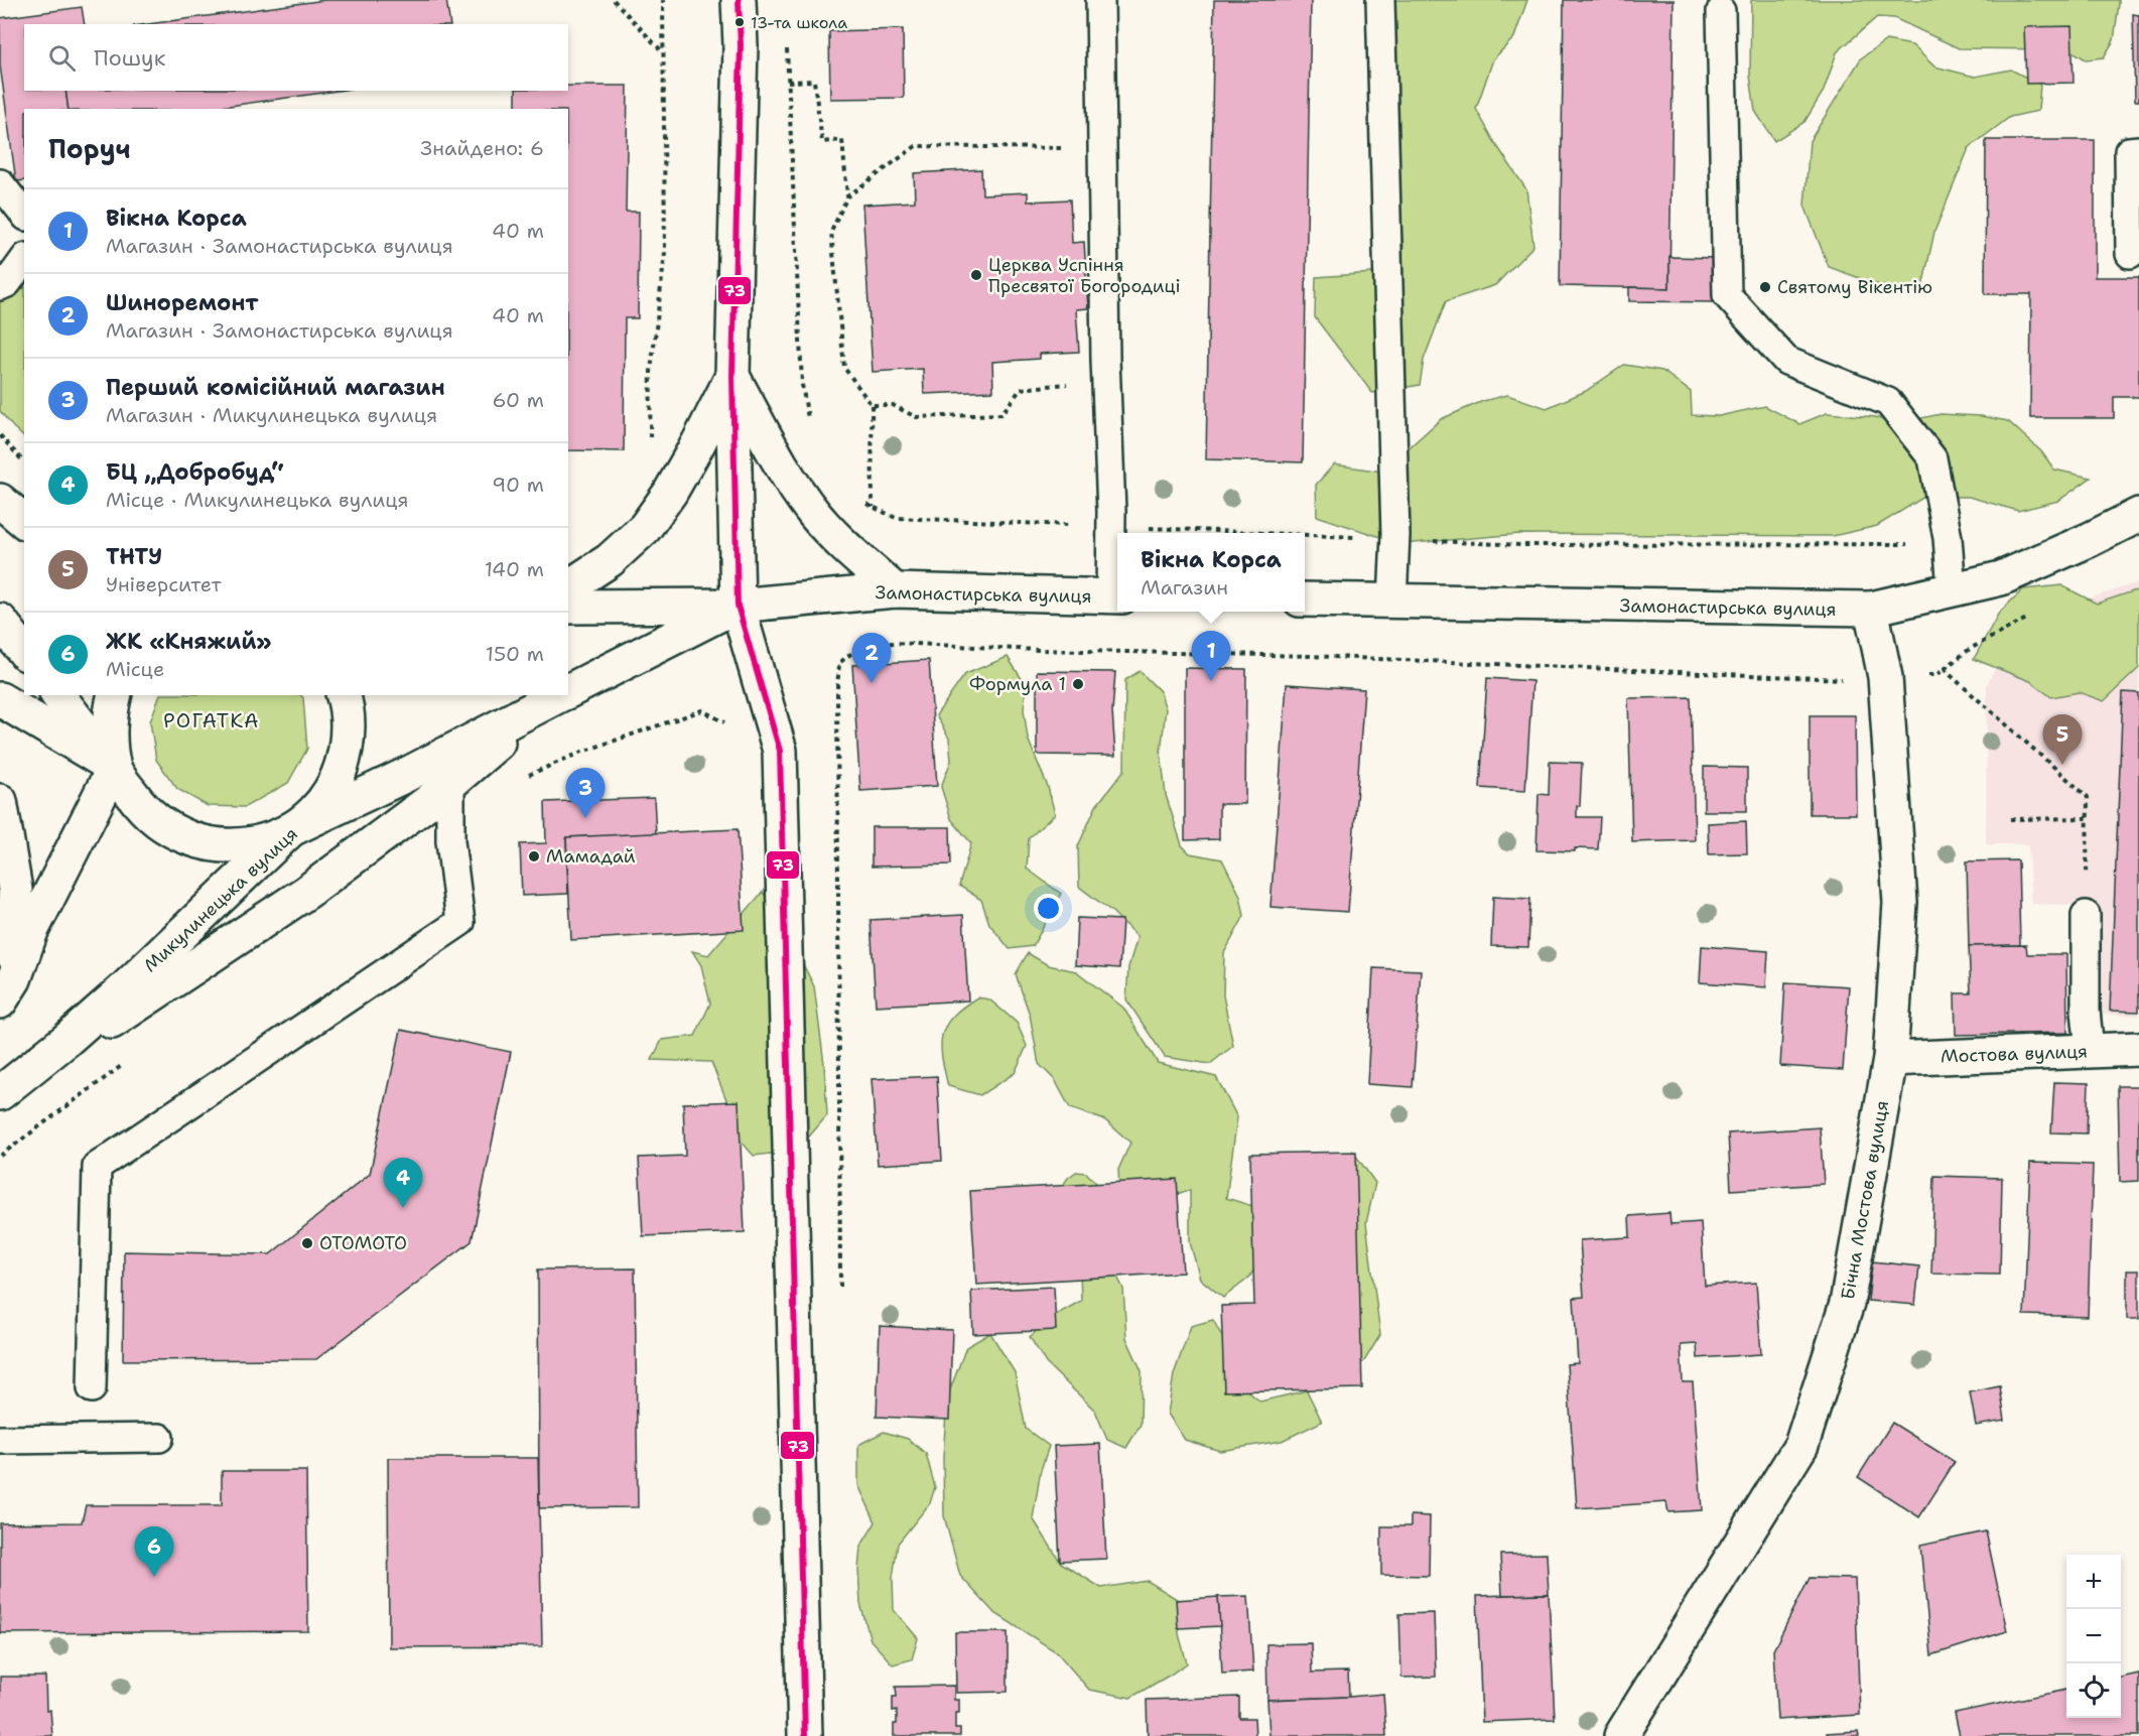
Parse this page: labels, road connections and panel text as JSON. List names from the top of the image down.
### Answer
{
  "streets": {
    "main road": [
      "Замонастирська вулиця",
      "Микулинецька вулиця",
      "Мостова вулиця",
      "Бічна Мостова вулиця"
    ]
  },
  "crossings": [
    ["Замонастирська вулиця", "Микулинецька вулиця"],
    ["Замонастирська вулиця", "Бічна Мостова вулиця"],
    ["Мостова вулиця", "Бічна Мостова вулиця"]
  ],
  "districts": ["РОГАТКА"],
  "places": [
    "13-та школа",
    "Церква Успіння Пресвятої Богородиці",
    "Святому Вікентію",
    "Формула 1",
    "Мамадай",
    "ОТОМОТО"
  ],
  "lines": ["transit line 73"],
  "page": {
    "search": "Пошук",
    "heading": ["Поруч", "Знайдено: 6"],
    "list": [
      {
        "mark": "1",
        "name": "Вікна Корса",
        "note": "Магазин · Замонастирська вулиця",
        "value": "40 m"
      },
      {
        "mark": "2",
        "name": "Шиноремонт",
        "note": "Магазин · Замонастирська вулиця",
        "value": "40 m"
      },
      {
        "mark": "3",
        "name": "Перший комісійний магазин",
        "note": "Магазин · Микулинецька вулиця",
        "value": "60 m"
      },
      {
        "mark": "4",
        "name": "БЦ „Добробуд“",
        "note": "Місце · Микулинецька вулиця",
        "value": "90 m"
      },
      {
        "mark": "5",
        "name": "ТНТУ",
        "note": "Університет",
        "value": "140 m"
      },
      {
        "mark": "6",
        "name": "ЖК «Княжий»",
        "note": "Місце",
        "value": "150 m"
      }
    ],
    "popup": ["Вікна Корса", "Магазин"],
    "pins": [
      "1",
      "2",
      "5",
      "3",
      "4",
      "6"
    ],
    "map_buttons": ["+", "−"]
  }
}
